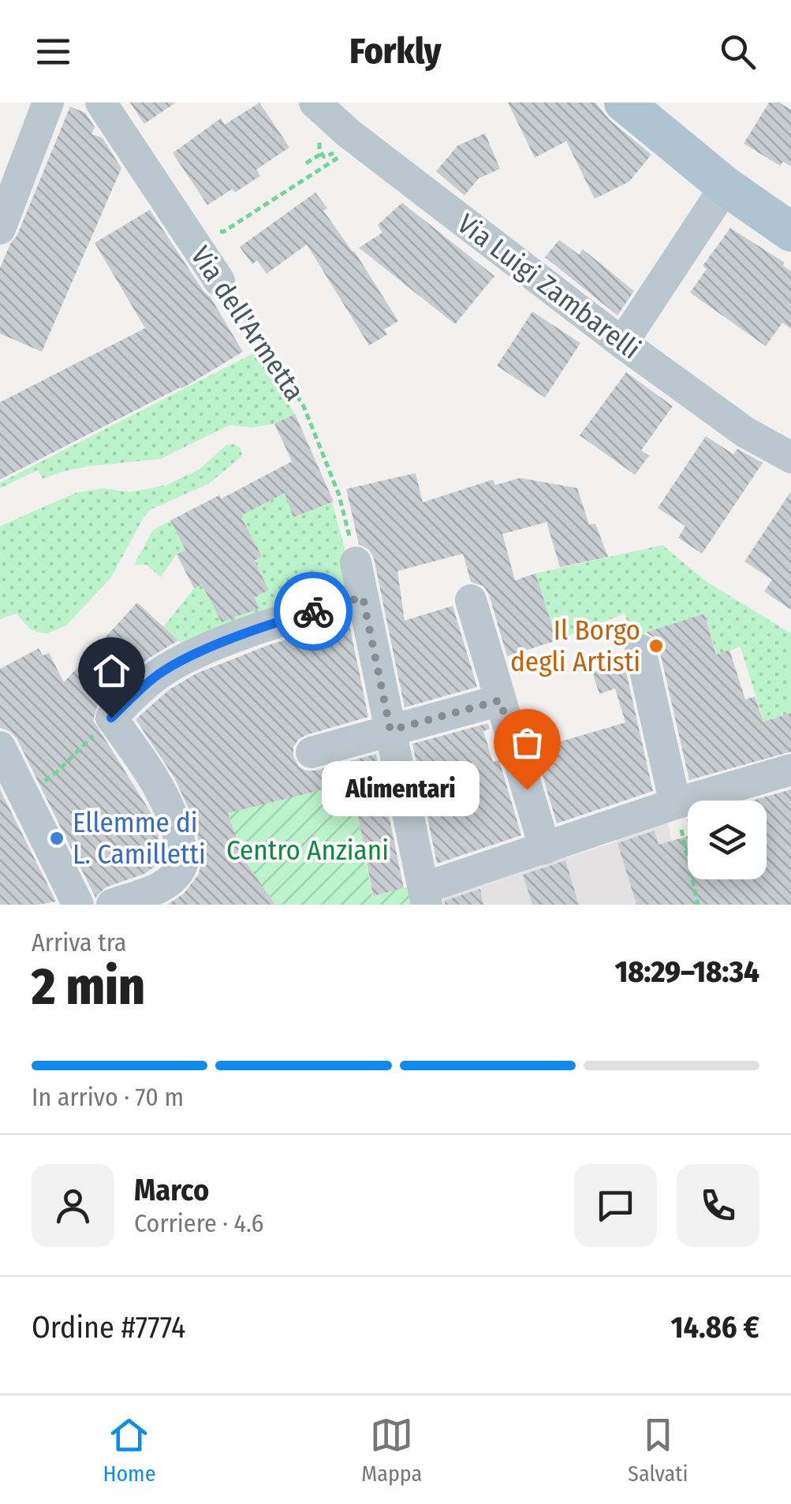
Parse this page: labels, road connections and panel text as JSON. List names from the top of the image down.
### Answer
{
  "streets": {
    "street": ["Via Luigi Zambarelli", "Via dell'Armetta"]
  },
  "parks": ["Centro Anziani"],
  "places": ["Il Borgo degli Artisti", "Alimentari", "Ellemme di L. Camilletti"],
  "page": {
    "header": "Forkly",
    "bubble": "Alimentari",
    "heading": ["2 min", "Arriva tra", "18:29–18:34"],
    "panel": [
      "Marco",
      "Corriere · 4.6",
      "Ordine #7774",
      "14.86 €"
    ],
    "bar": "In arrivo · 70 m",
    "tabs": ["Home", "Mappa", "Salvati"]
  }
}
